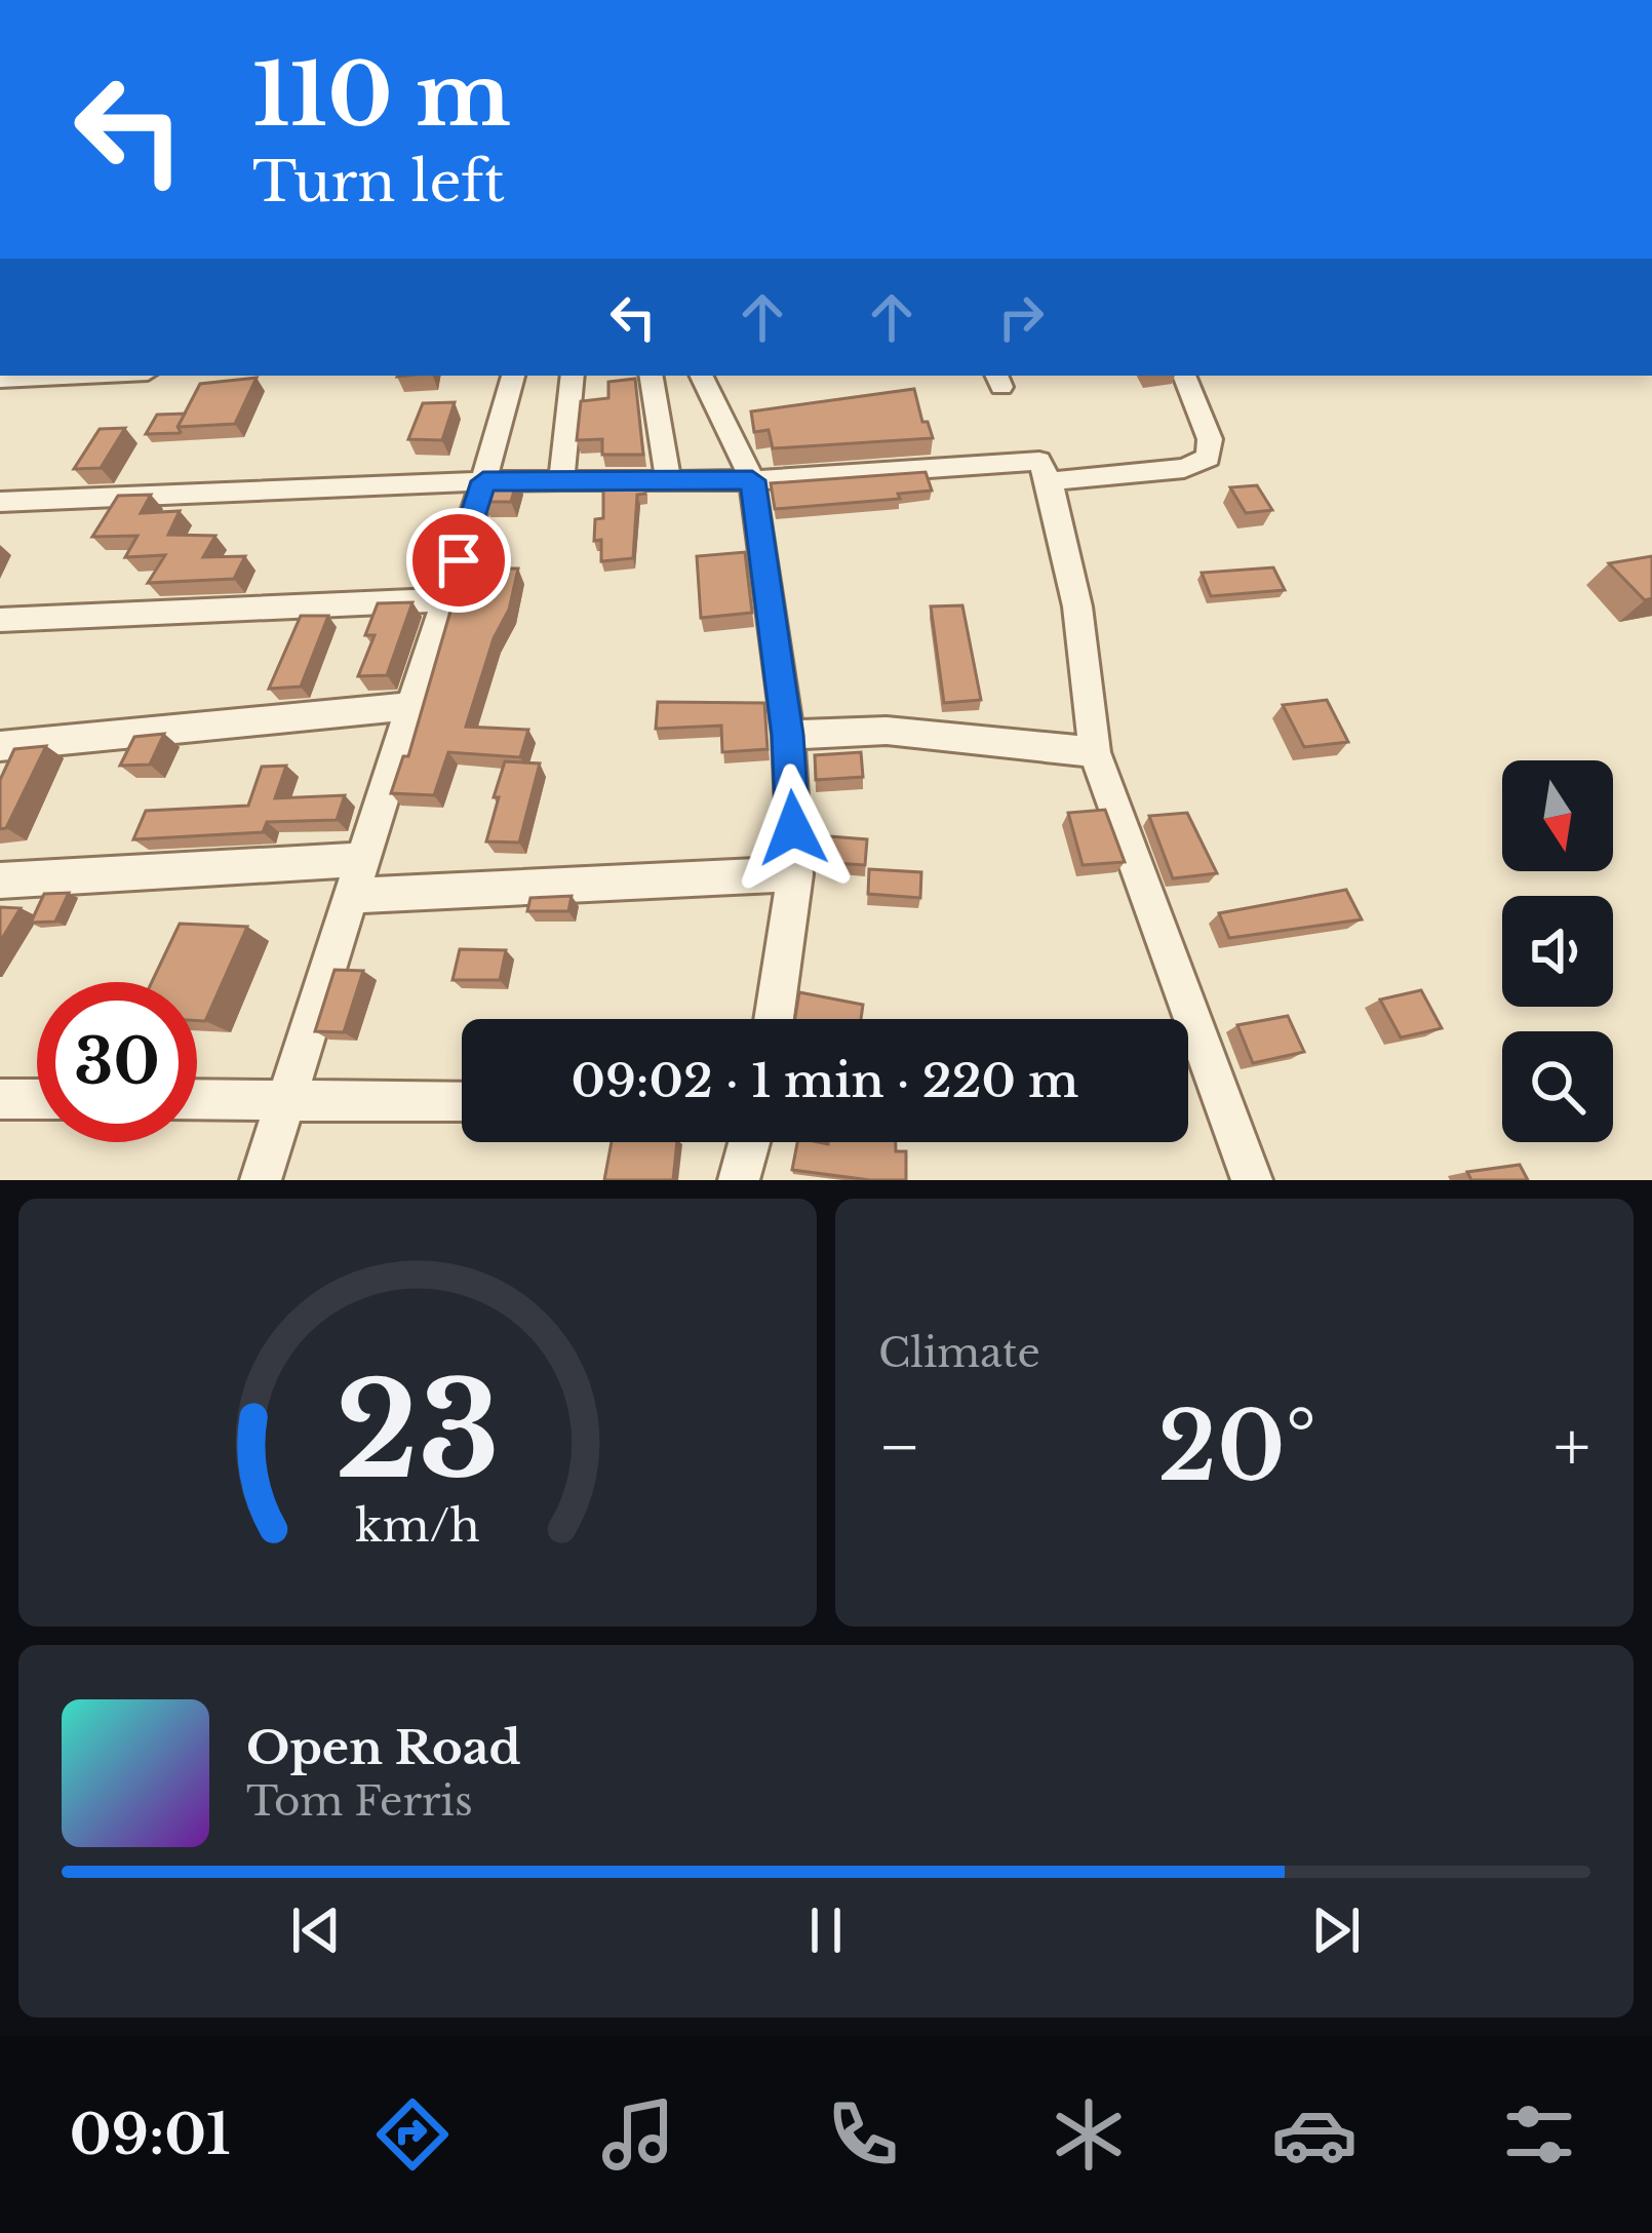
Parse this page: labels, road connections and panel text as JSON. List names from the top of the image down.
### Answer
{
  "north": "bottom",
  "page": {
    "turn": ["110 m", "Turn left"],
    "limit": "30",
    "trip": "09:02 · 1 min · 220 m",
    "tile": "Climate",
    "heat": ["−", "20°", "+"],
    "song": ["Open Road", "Tom Ferris"],
    "tabs": "09:01",
    "gauge": ["23", "km/h"]
  }
}
